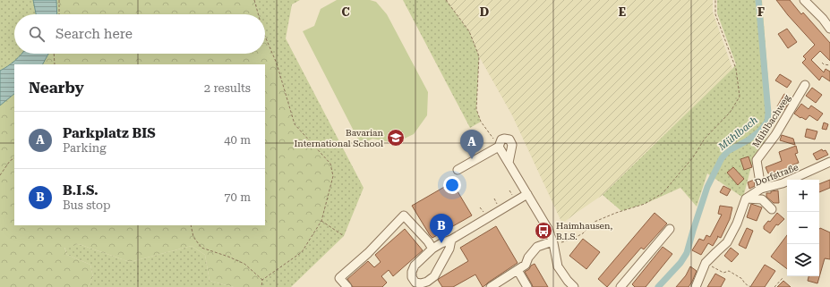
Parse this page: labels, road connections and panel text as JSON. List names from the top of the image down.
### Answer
{
  "streets": {
    "street": ["Mühlbachweg", "Dorfstraße"]
  },
  "crossings": [
    ["Mühlbachweg", "Dorfstraße"]
  ],
  "water": ["Mühlbach"],
  "places": {
    "school or university": ["Bavarian International School"],
    "bus stop": ["Haimhausen, B.I.S."]
  },
  "page": {
    "search": "Search here",
    "heading": ["Nearby", "2 results"],
    "list": [
      {
        "mark": "A",
        "name": "Parkplatz BIS",
        "note": "Parking",
        "value": "40 m"
      },
      {
        "mark": "B",
        "name": "B.I.S.",
        "note": "Bus stop",
        "value": "70 m"
      }
    ],
    "pins": ["A", "B"],
    "map_buttons": ["+", "−"]
  },
  "grid": {
    "columns": [
      "C",
      "D",
      "E",
      "F"
    ]
  }
}
